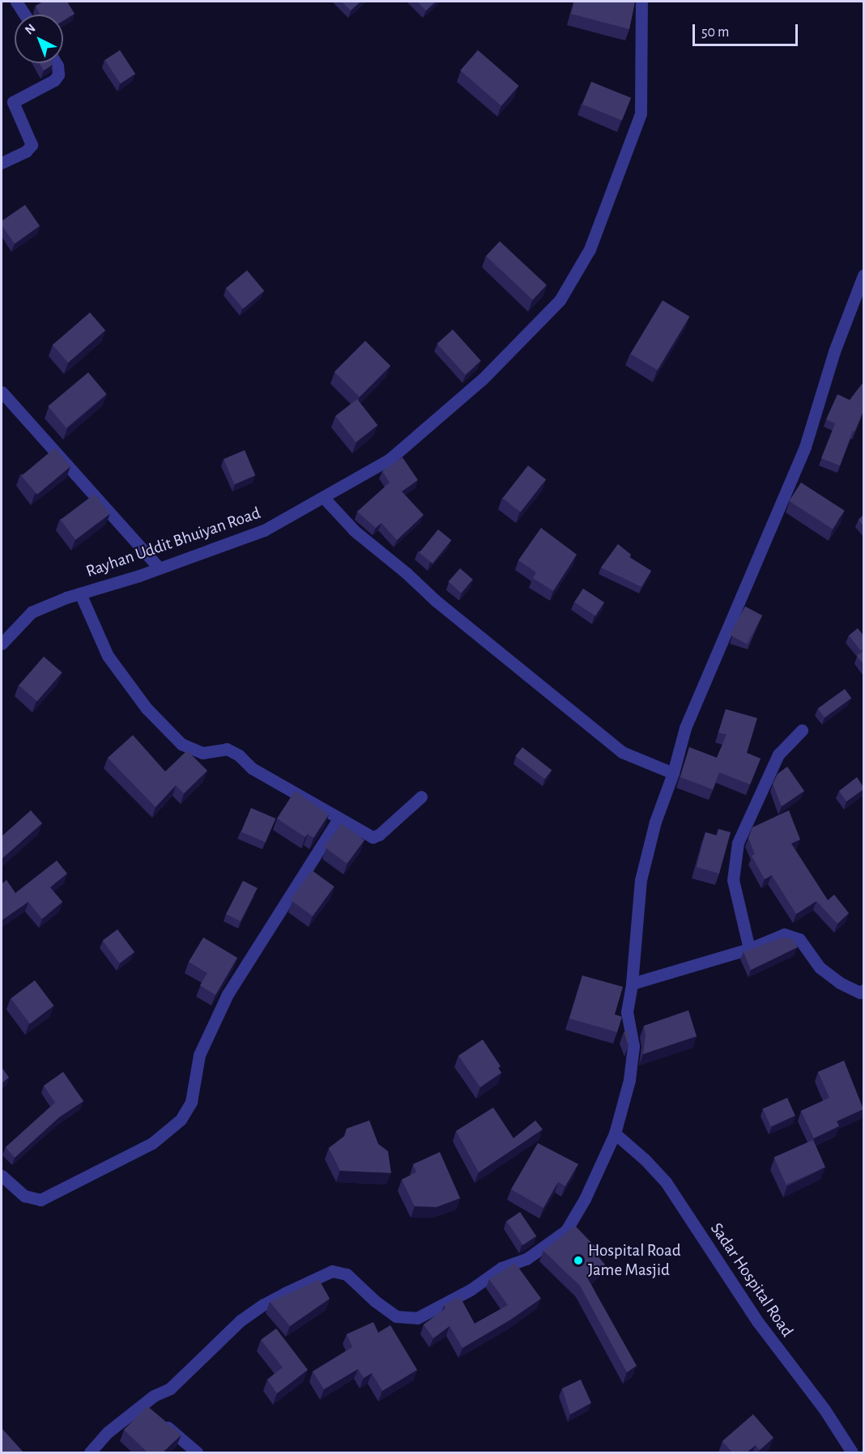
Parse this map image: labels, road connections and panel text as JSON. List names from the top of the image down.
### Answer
{
  "streets": {
    "street": ["Rayhan Uddit Bhuiyan Road", "Sadar Hospital Road"]
  },
  "places": ["Hospital Road Jame Masjid"],
  "scale_bar": "50 m",
  "north": "top left"
}
